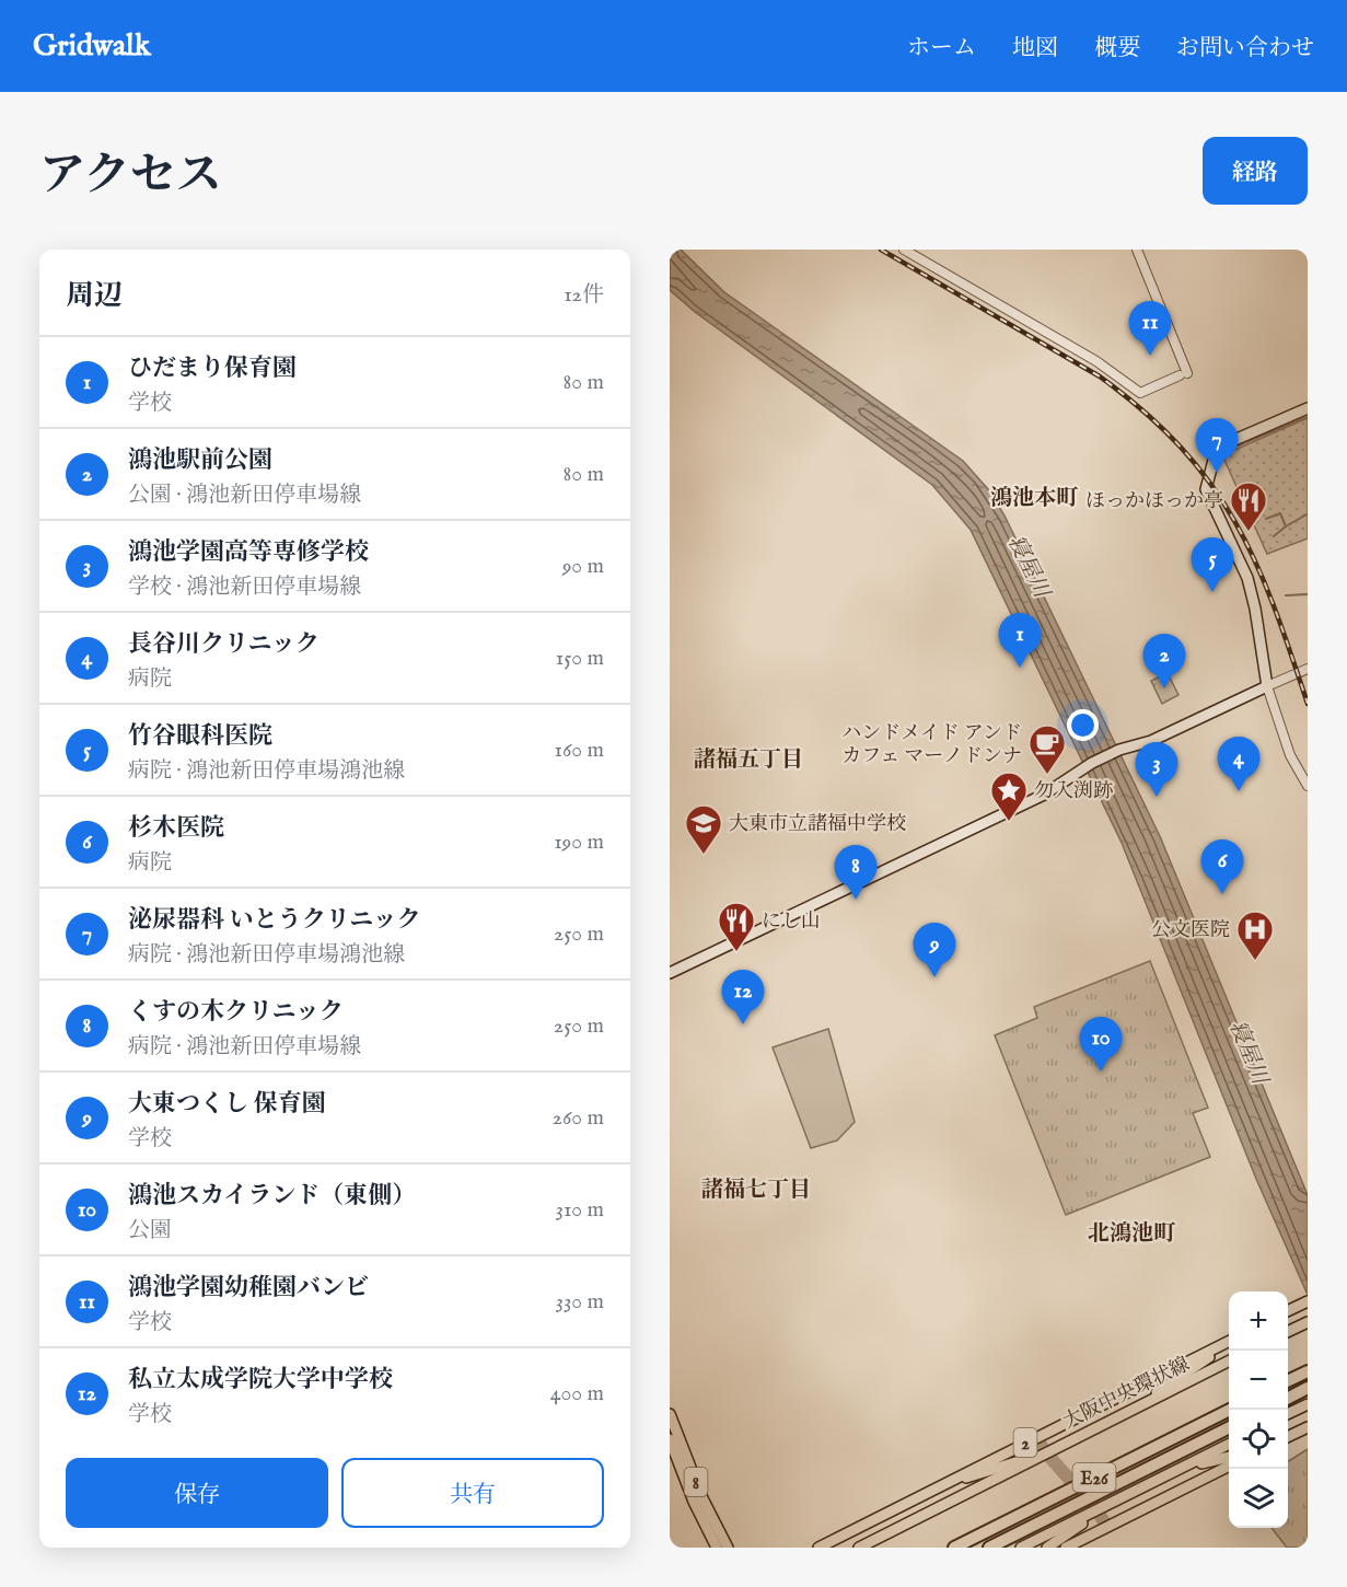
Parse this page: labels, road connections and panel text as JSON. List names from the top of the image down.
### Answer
{
  "streets": {
    "highway": ["E26"],
    "main road": ["大阪中央環状線", "2", "8"]
  },
  "districts": [
    "鴻池本町",
    "諸福五丁目",
    "諸福七丁目",
    "北鴻池町"
  ],
  "water": ["寝屋川"],
  "places": {
    "restaurant": ["ほっかほっか亭", "にし山"],
    "cafe": ["ハンドメイド アンド カフェ マーノドンナ"],
    "place": ["勿入渕跡"],
    "school or university": ["大東市立諸福中学校"],
    "hospital": ["公文医院"]
  },
  "page": {
    "header": "Gridwalk",
    "nav": [
      "ホーム",
      "地図",
      "概要",
      "お問い合わせ"
    ],
    "title": "アクセス",
    "buttons": [
      "経路",
      ["保存", "共有"]
    ],
    "heading": ["周辺", "12件"],
    "pins": [
      "11",
      "7",
      "5",
      "1",
      "2",
      "4",
      "3",
      "6",
      "8",
      "9",
      "12",
      "10"
    ],
    "list": [
      {
        "mark": "1",
        "name": "ひだまり保育園",
        "note": "学校",
        "value": "80 m"
      },
      {
        "mark": "2",
        "name": "鴻池駅前公園",
        "note": "公園 · 鴻池新田停車場線",
        "value": "80 m"
      },
      {
        "mark": "3",
        "name": "鴻池学園高等専修学校",
        "note": "学校 · 鴻池新田停車場線",
        "value": "90 m"
      },
      {
        "mark": "4",
        "name": "長谷川クリニック",
        "note": "病院",
        "value": "150 m"
      },
      {
        "mark": "5",
        "name": "竹谷眼科医院",
        "note": "病院 · 鴻池新田停車場鴻池線",
        "value": "160 m"
      },
      {
        "mark": "6",
        "name": "杉木医院",
        "note": "病院",
        "value": "190 m"
      },
      {
        "mark": "7",
        "name": "泌尿器科 いとうクリニック",
        "note": "病院 · 鴻池新田停車場鴻池線",
        "value": "250 m"
      },
      {
        "mark": "8",
        "name": "くすの木クリニック",
        "note": "病院 · 鴻池新田停車場線",
        "value": "250 m"
      },
      {
        "mark": "9",
        "name": "大東つくし 保育園",
        "note": "学校",
        "value": "260 m"
      },
      {
        "mark": "10",
        "name": "鴻池スカイランド（東側）",
        "note": "公園",
        "value": "310 m"
      },
      {
        "mark": "11",
        "name": "鴻池学園幼稚園バンビ",
        "note": "学校",
        "value": "330 m"
      },
      {
        "mark": "12",
        "name": "私立太成学院大学中学校",
        "note": "学校",
        "value": "400 m"
      }
    ],
    "map_buttons": ["+", "−"]
  }
}
